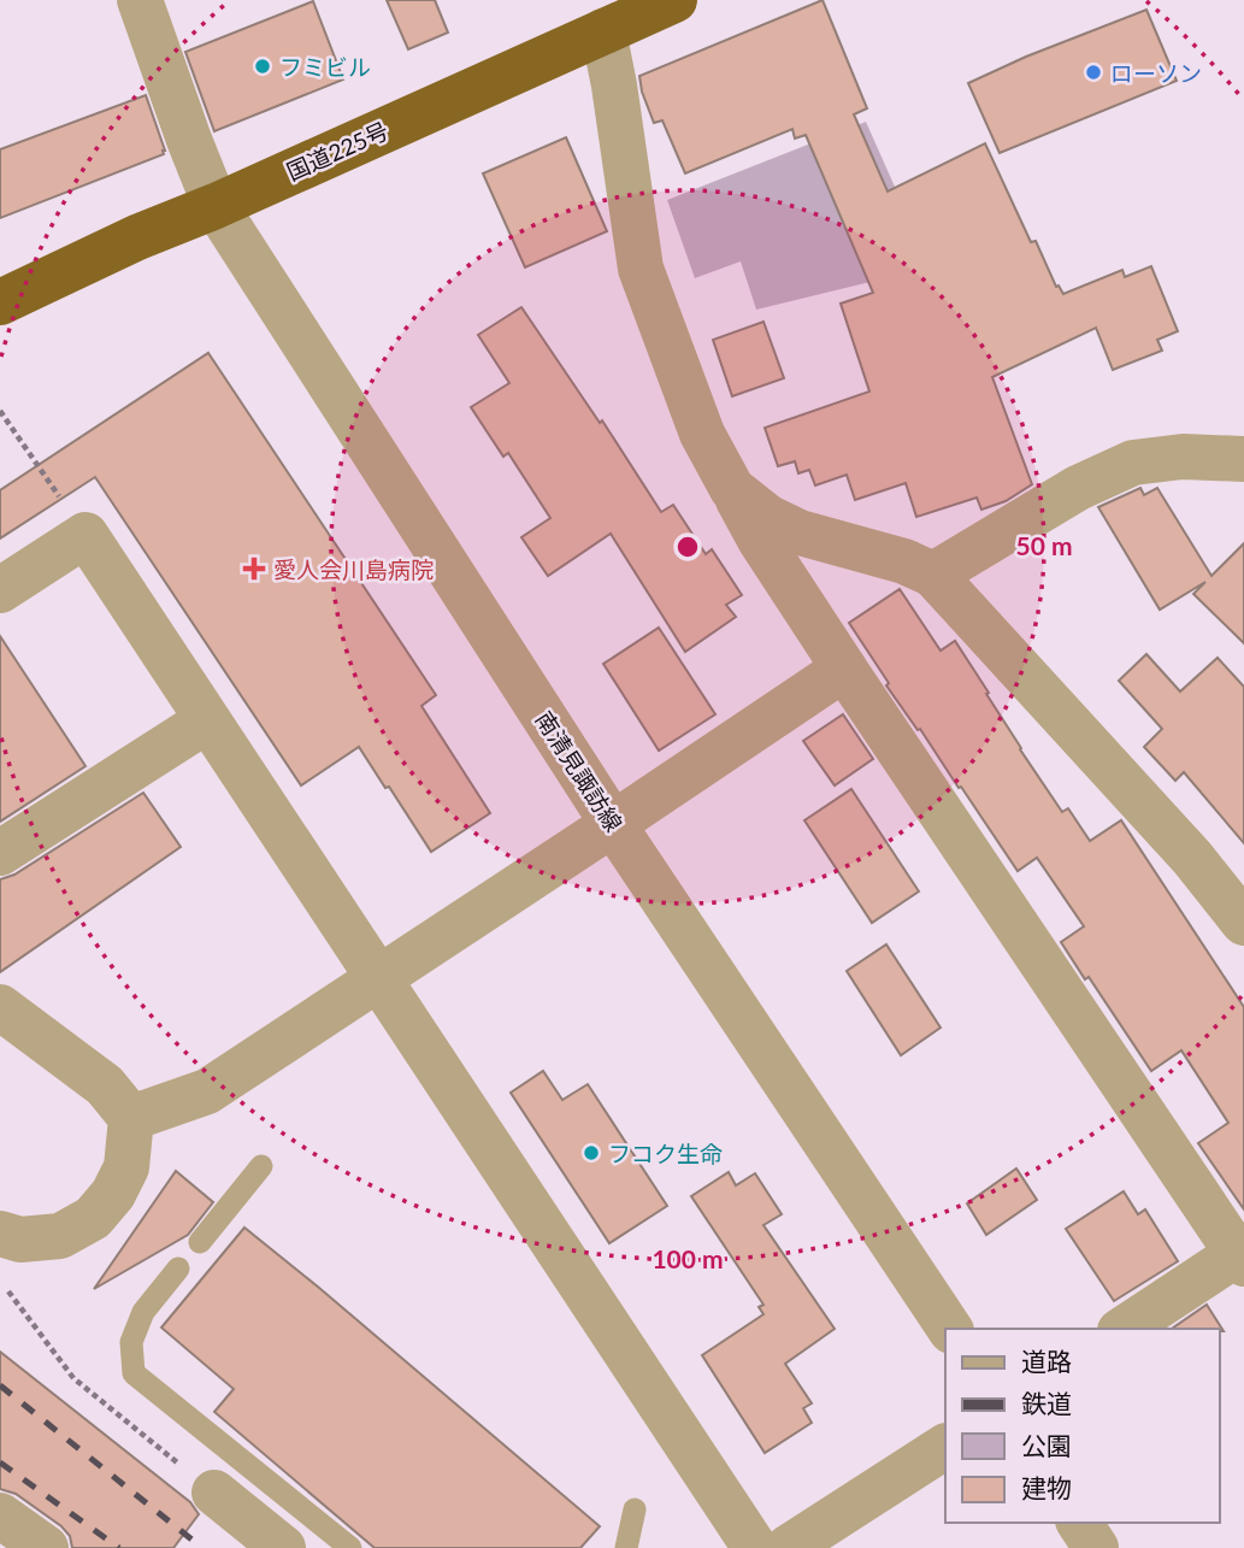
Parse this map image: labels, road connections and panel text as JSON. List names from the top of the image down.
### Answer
{
  "streets": {
    "highway": ["国道225号"],
    "street": ["南清見諏訪線"]
  },
  "crossings": [
    ["国道225号", "南清見諏訪線"]
  ],
  "places": {
    "other": ["フミビル", "ローソン", "フコク生命"],
    "health": ["愛人会川島病院"]
  },
  "legend": [
    "道路",
    "鉄道",
    "公園",
    "建物"
  ],
  "rings": ["50 m", "100 m"]
}
